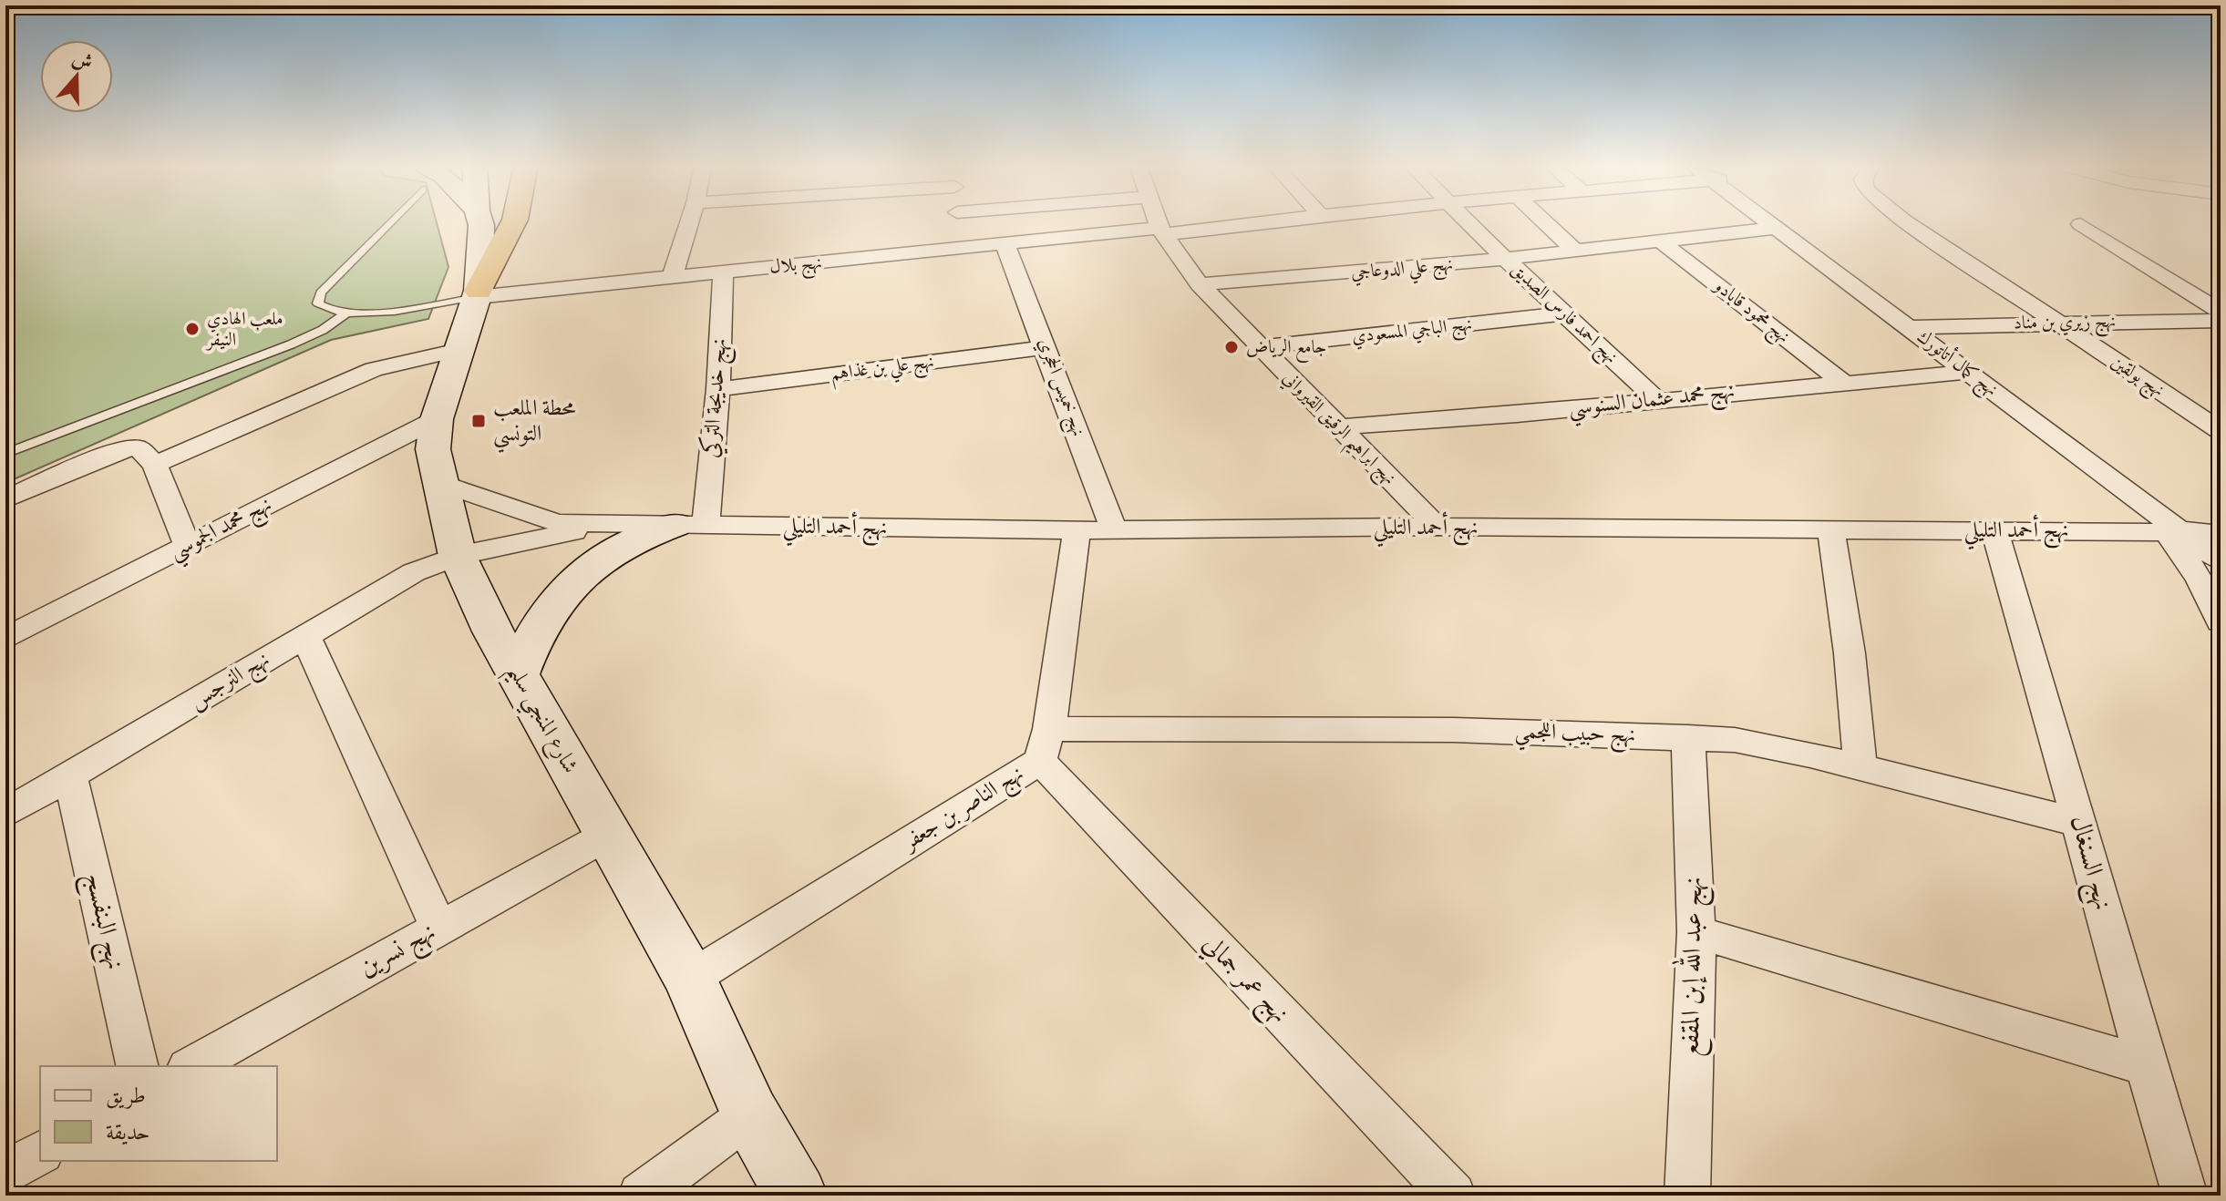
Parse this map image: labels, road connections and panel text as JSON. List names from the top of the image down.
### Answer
{
  "streets": {
    "main road": ["شارع المنجي سليم"],
    "street": [
      "نهج بلال",
      "نهج علي الدوعاجي",
      "نهج محمود قابادو",
      "نهج احمد فارس الصديق",
      "نهج زيري بن مناد",
      "نهج الباجي المسعودي",
      "نهج كمال أتاتورك",
      "نهج علي بن غذاهم",
      "نهج بولقين",
      "نهج خميس الحجري",
      "نهج خديجة التركي",
      "نهج محمد عثمان السنوسي",
      "نهج ابراهيم الرقيق القيرواني",
      "نهج أحمد التليلي",
      "نهج محمد الجموسي",
      "نهج النرجس",
      "نهج حبيب اللجمي",
      "نهج الناصر بن جعفر",
      "نهج السنغال",
      "نهج البنفسج",
      "نهج نسرين",
      "نهج عبد الله إبن المقفع",
      "نهج عمر جمالي"
    ]
  },
  "crossings": [
    ["نهج بلال", "نهج خميس الحجري"],
    ["نهج بلال", "نهج خديجة التركي"],
    ["نهج بلال", "نهج ابراهيم الرقيق القيرواني"],
    ["نهج بلال", "شارع المنجي سليم"],
    ["نهج علي الدوعاجي", "نهج محمود قابادو"],
    ["نهج علي الدوعاجي", "نهج احمد فارس الصديق"],
    ["نهج علي الدوعاجي", "نهج كمال أتاتورك"],
    ["نهج علي الدوعاجي", "نهج ابراهيم الرقيق القيرواني"],
    ["نهج محمود قابادو", "نهج محمد عثمان السنوسي"],
    ["نهج احمد فارس الصديق", "نهج الباجي المسعودي"],
    ["نهج احمد فارس الصديق", "نهج محمد عثمان السنوسي"],
    ["نهج زيري بن مناد", "نهج كمال أتاتورك"],
    ["نهج زيري بن مناد", "نهج بولقين"],
    ["نهج الباجي المسعودي", "نهج ابراهيم الرقيق القيرواني"],
    ["نهج كمال أتاتورك", "نهج محمد عثمان السنوسي"],
    ["نهج كمال أتاتورك", "نهج أحمد التليلي"],
    ["نهج علي بن غذاهم", "نهج خميس الحجري"],
    ["نهج علي بن غذاهم", "نهج خديجة التركي"],
    ["نهج خميس الحجري", "نهج أحمد التليلي"],
    ["نهج خديجة التركي", "نهج أحمد التليلي"],
    ["نهج محمد عثمان السنوسي", "نهج ابراهيم الرقيق القيرواني"],
    ["نهج ابراهيم الرقيق القيرواني", "نهج أحمد التليلي"],
    ["نهج أحمد التليلي", "نهج النرجس"],
    ["نهج أحمد التليلي", "شارع المنجي سليم"],
    ["نهج أحمد التليلي", "نهج السنغال"],
    ["نهج محمد الجموسي", "شارع المنجي سليم"],
    ["نهج النرجس", "شارع المنجي سليم"],
    ["نهج النرجس", "نهج البنفسج"],
    ["شارع المنجي سليم", "نهج الناصر بن جعفر"],
    ["شارع المنجي سليم", "نهج نسرين"],
    ["نهج حبيب اللجمي", "نهج الناصر بن جعفر"],
    ["نهج حبيب اللجمي", "نهج السنغال"],
    ["نهج حبيب اللجمي", "نهج عبد الله إبن المقفع"],
    ["نهج حبيب اللجمي", "نهج عمر جمالي"],
    ["نهج الناصر بن جعفر", "نهج عمر جمالي"]
  ],
  "places": {
    "other": ["ملعب الهادي النيفر", "جامع الرياض"],
    "transit": ["محطة الملعب التونسي"]
  },
  "legend": ["طريق", "حديقة"],
  "north": "top"
}
